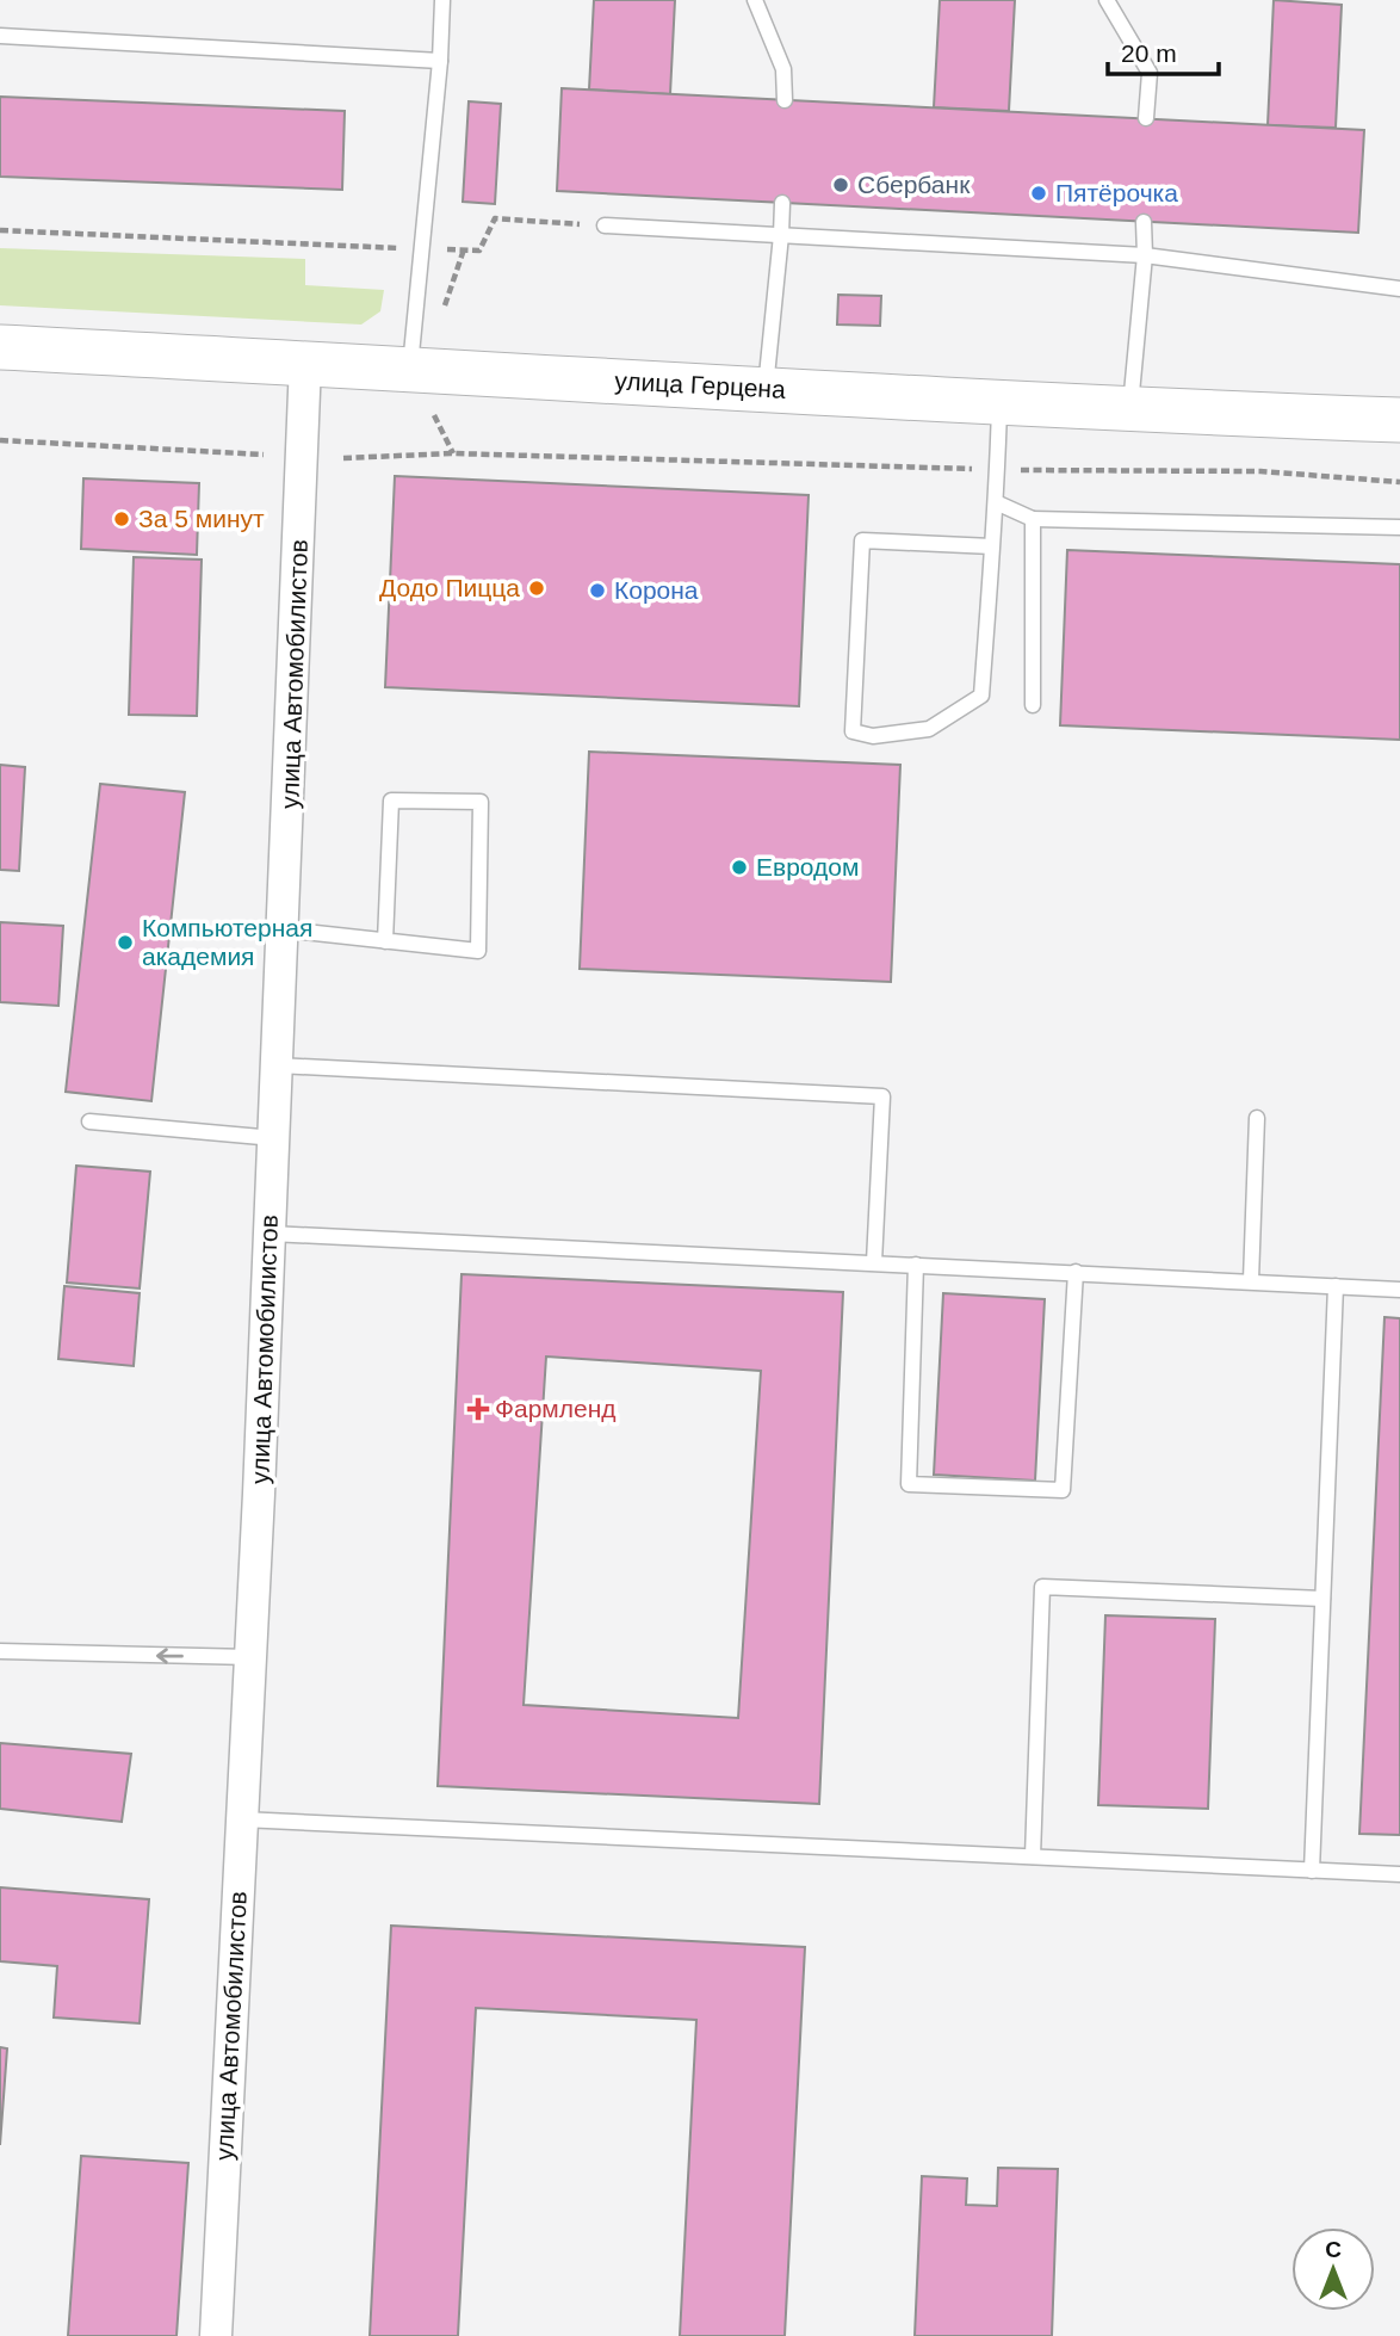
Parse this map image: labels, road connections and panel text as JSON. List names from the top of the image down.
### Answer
{
  "streets": {
    "main road": ["улица Герцена"],
    "street": ["улица Автомобилистов"]
  },
  "crossings": [
    ["улица Герцена", "улица Автомобилистов"]
  ],
  "places": {
    "other": [
      "Сбербанк",
      "Пятёрочка",
      "За 5 минут",
      "Додо Пицца",
      "Корона",
      "Евродом",
      "Компьютерная академия"
    ],
    "health": ["Фармленд"]
  },
  "scale_bar": "20 m",
  "north": "top"
}
